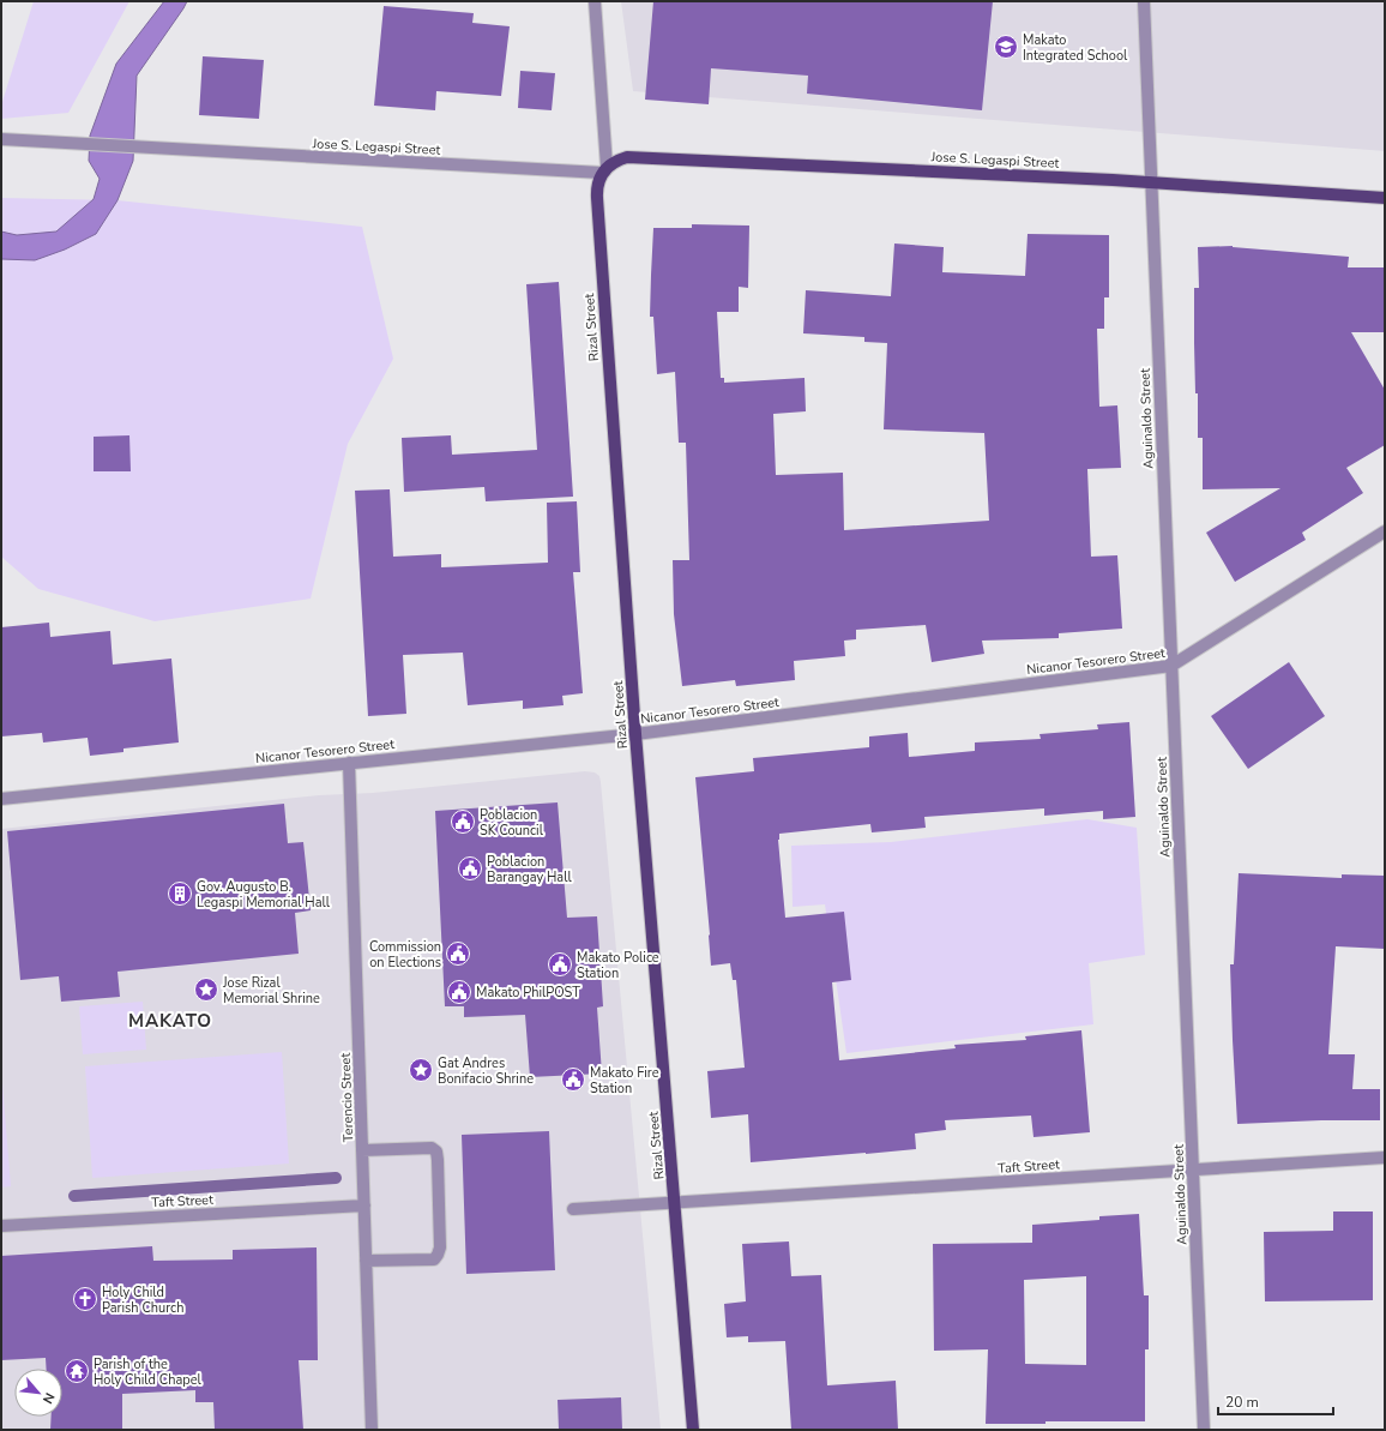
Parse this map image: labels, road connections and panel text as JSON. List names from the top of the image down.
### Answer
{
  "streets": {
    "main road": ["Jose S. Legaspi Street", "Rizal Street"],
    "street": [
      "Aguinaldo Street",
      "Nicanor Tesorero Street",
      "Terencio Street",
      "Taft Street"
    ]
  },
  "crossings": [
    ["Jose S. Legaspi Street", "Rizal Street"],
    ["Jose S. Legaspi Street", "Aguinaldo Street"],
    ["Rizal Street", "Nicanor Tesorero Street"],
    ["Rizal Street", "Taft Street"],
    ["Aguinaldo Street", "Nicanor Tesorero Street"],
    ["Aguinaldo Street", "Taft Street"],
    ["Nicanor Tesorero Street", "Terencio Street"],
    ["Terencio Street", "Taft Street"]
  ],
  "districts": ["MAKATO"],
  "places": {
    "school or university": ["Makato Integrated School"],
    "public building": [
      "Poblacion SK Council",
      "Poblacion Barangay Hall",
      "Commission on Elections",
      "Makato Police Station",
      "Makato PhilPOST",
      "Makato Fire Station"
    ],
    "building": ["Gov. Augusto B. Legaspi Memorial Hall"],
    "place": ["Jose Rizal Memorial Shrine", "Gat Andres Bonifacio Shrine"],
    "church": ["Holy Child Parish Church"],
    "temple": ["Parish of the Holy Child Chapel"]
  },
  "scale_bar": "20 m",
  "north": "bottom right"
}
